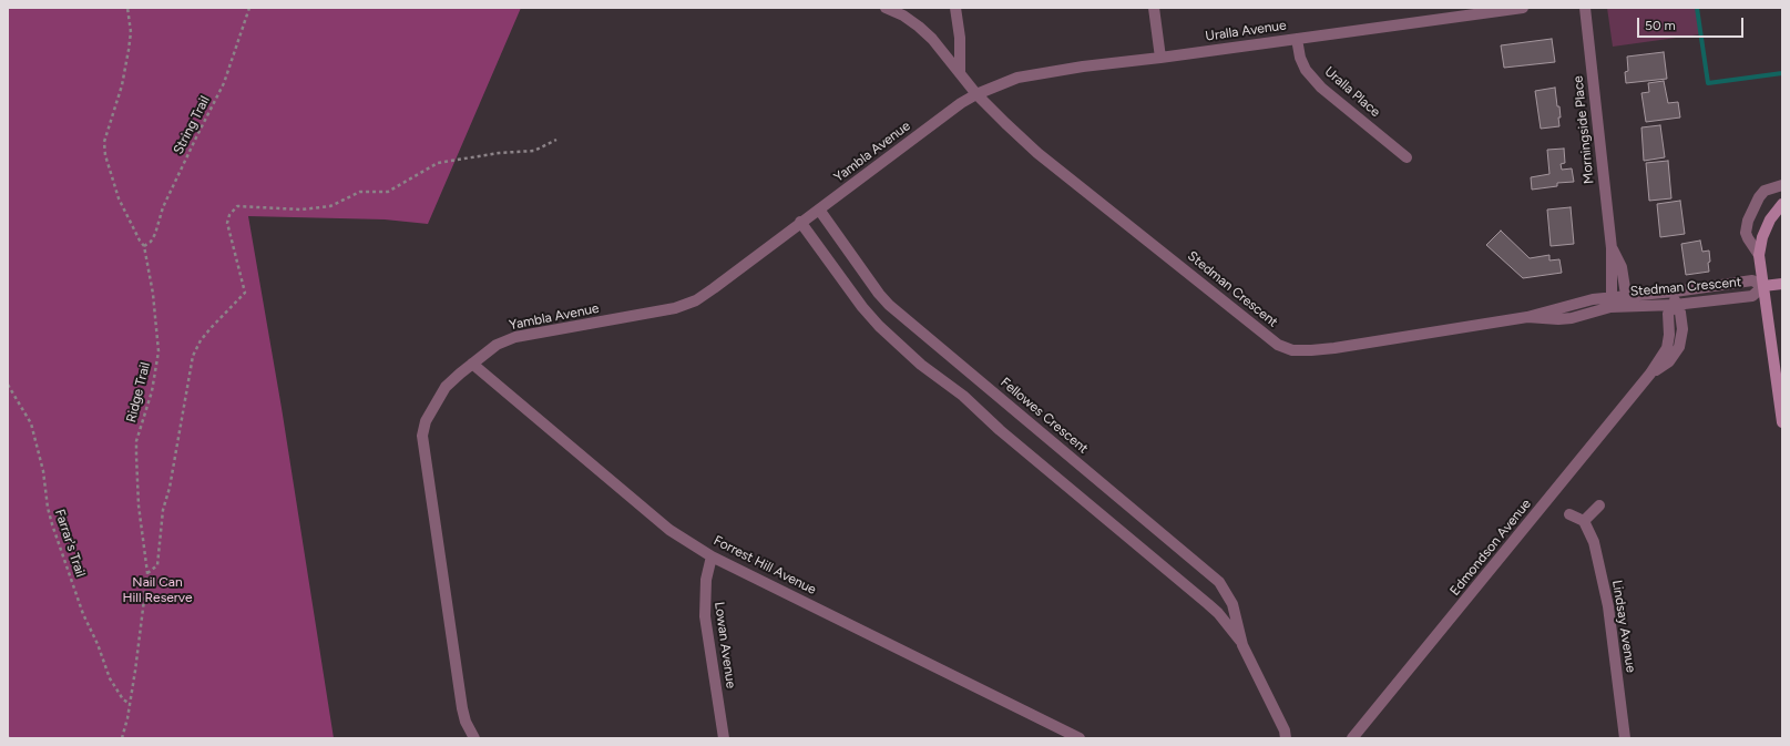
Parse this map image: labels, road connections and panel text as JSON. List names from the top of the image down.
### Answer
{
  "streets": {
    "street": [
      "Uralla Avenue",
      "Uralla Place",
      "Morningside Place",
      "Yambla Avenue",
      "Stedman Crescent",
      "Fellowes Crescent",
      "Edmondson Avenue",
      "Forrest Hill Avenue",
      "Lindsay Avenue",
      "Lowan Avenue"
    ],
    "path": ["String Trail", "Ridge Trail", "Farrar's Trail"]
  },
  "crossings": [
    ["Uralla Avenue", "Uralla Place"],
    ["Uralla Avenue", "Yambla Avenue"],
    ["Uralla Avenue", "Stedman Crescent"],
    ["String Trail", "Ridge Trail"],
    ["Morningside Place", "Stedman Crescent"],
    ["Yambla Avenue", "Stedman Crescent"],
    ["Yambla Avenue", "Fellowes Crescent"],
    ["Yambla Avenue", "Forrest Hill Avenue"],
    ["Stedman Crescent", "Edmondson Avenue"],
    ["Ridge Trail", "Farrar's Trail"],
    ["Forrest Hill Avenue", "Lowan Avenue"]
  ],
  "parks": ["Nail Can Hill Reserve"],
  "scale_bar": "50 m"
}
